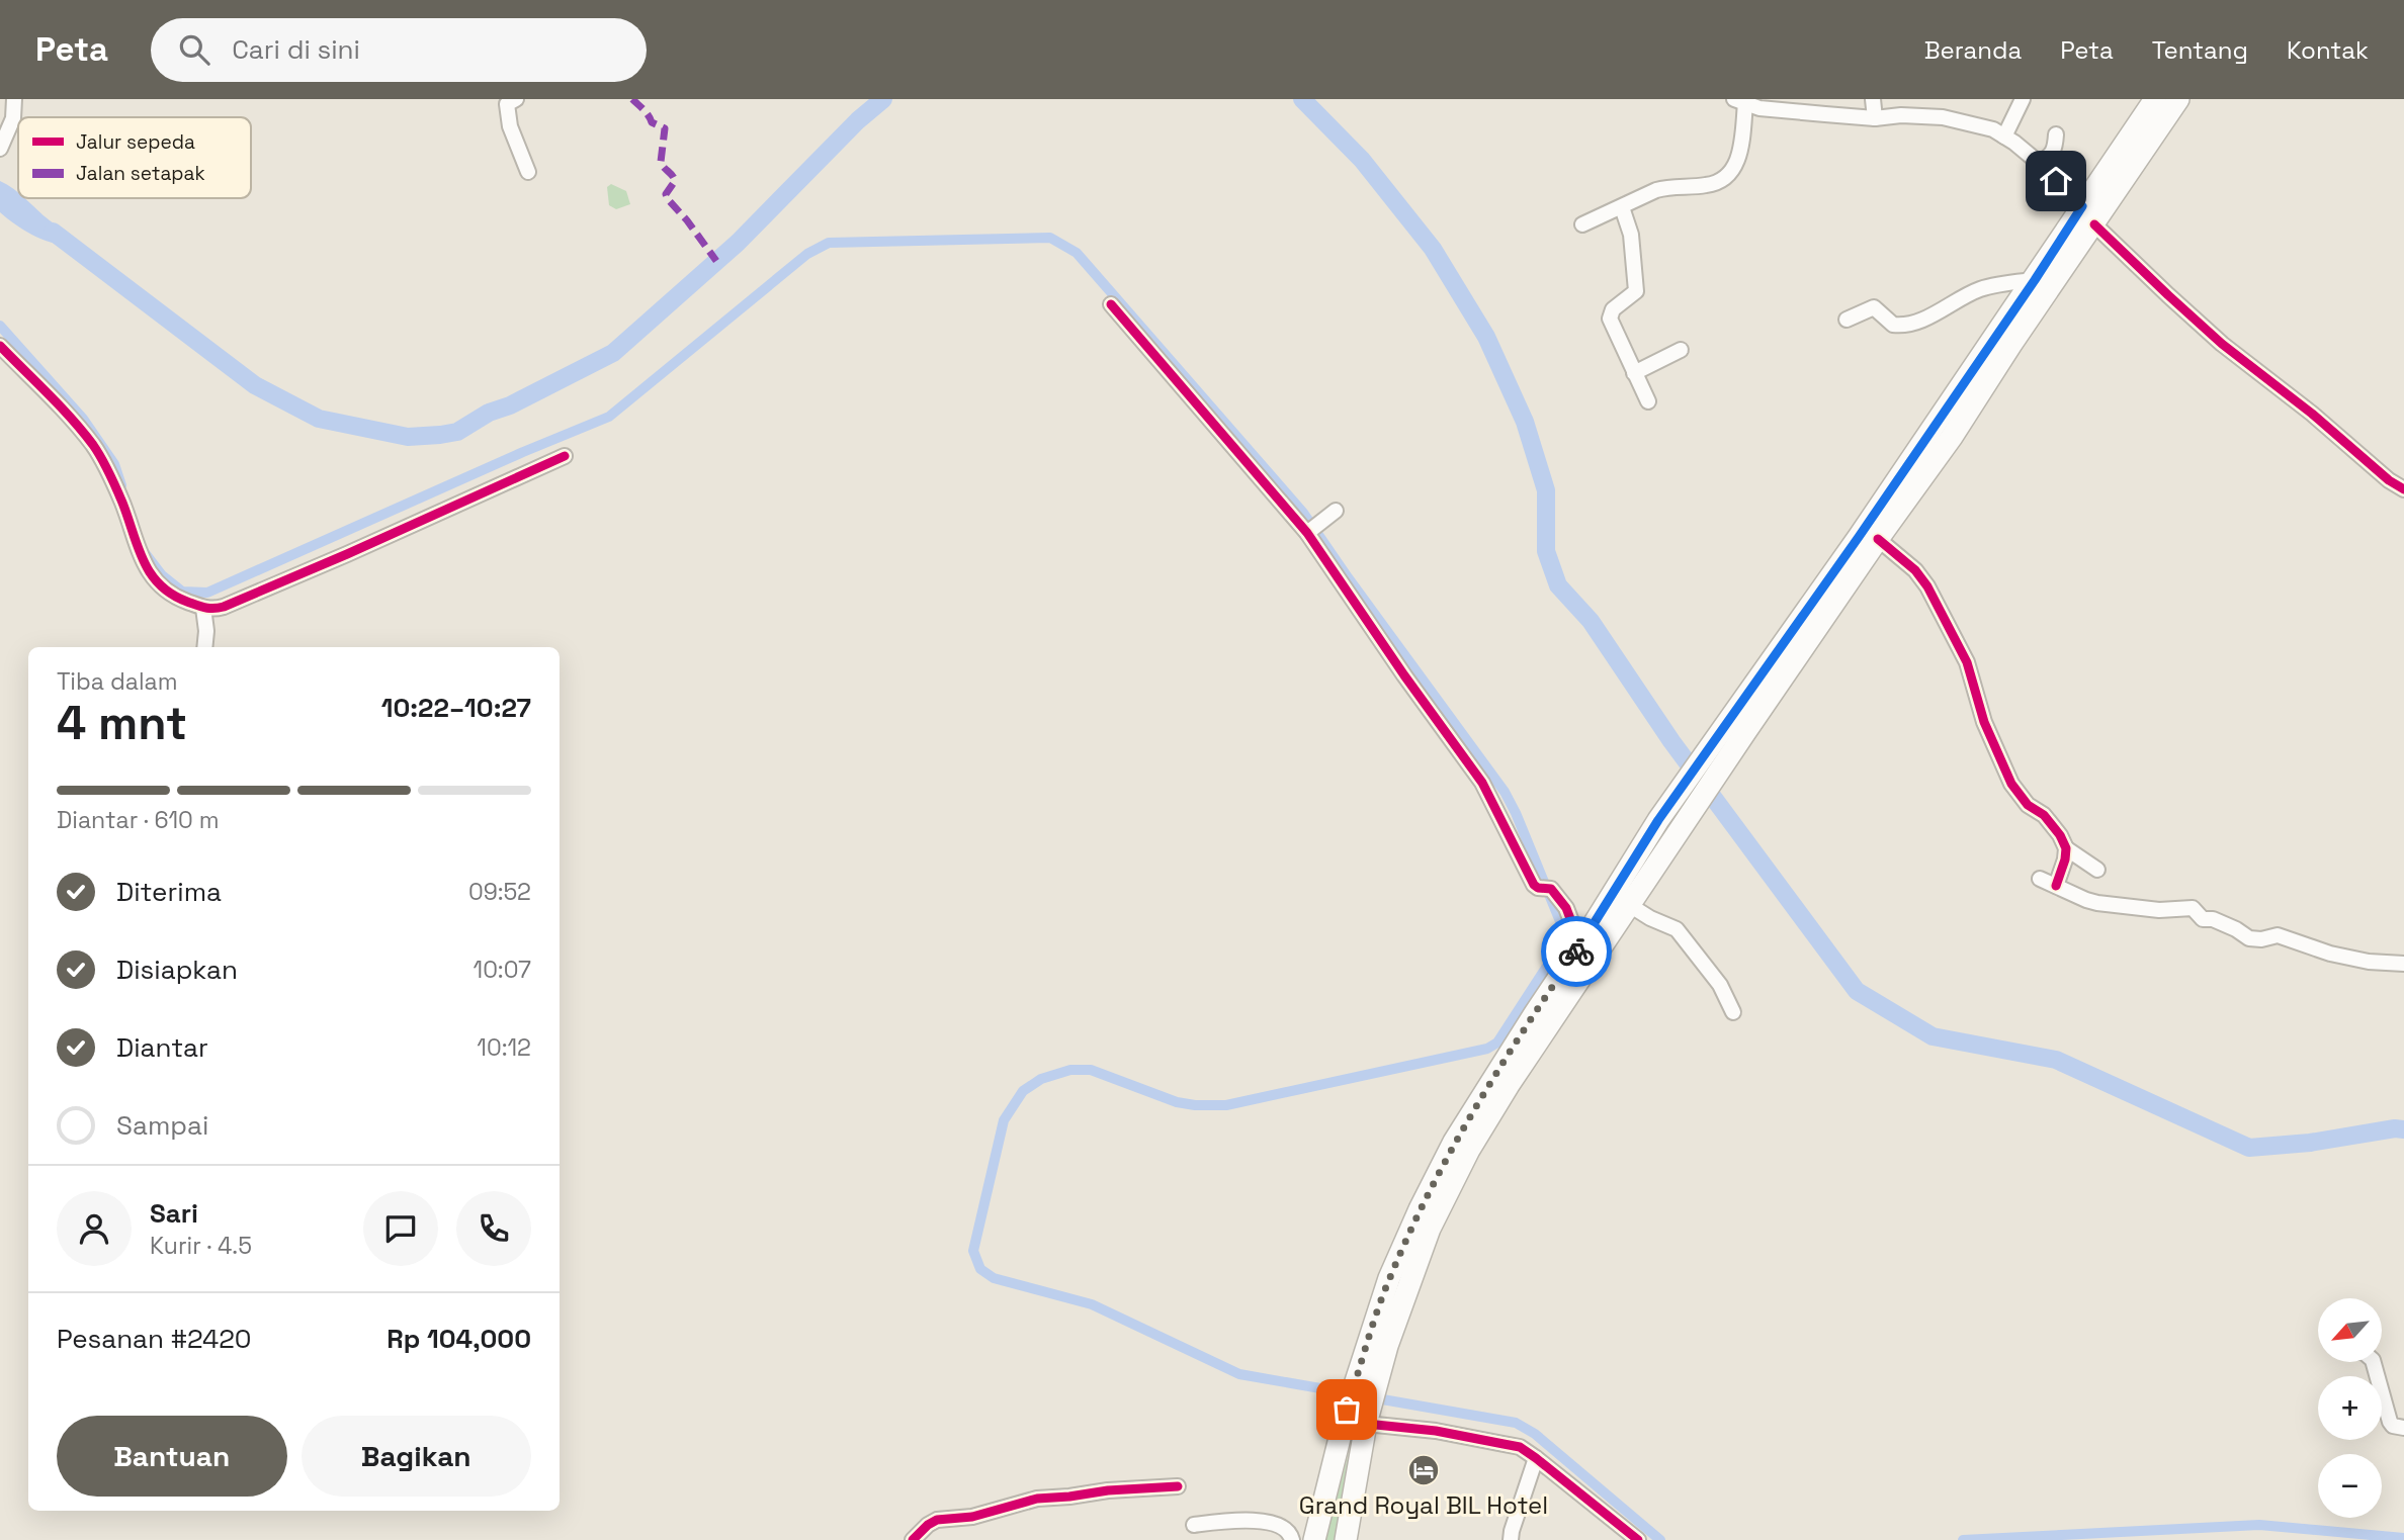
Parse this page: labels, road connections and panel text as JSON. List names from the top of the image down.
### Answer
{
  "places": {
    "hotel": ["Grand Royal BIL Hotel"]
  },
  "legend": ["Jalur sepeda", "Jalan setapak"],
  "north": "bottom left",
  "page": {
    "header": "Peta",
    "search": "Cari di sini",
    "nav": [
      "Beranda",
      "Peta",
      "Tentang",
      "Kontak"
    ],
    "heading": ["4 mnt", "Tiba dalam", "10:22–10:27"],
    "panel": [
      "Sari",
      "Kurir · 4.5",
      "Pesanan #2420",
      "Rp 104,000"
    ],
    "bar": "Diantar · 610 m",
    "list": [
      ["Diterima", "09:52"],
      ["Disiapkan", "10:07"],
      ["Diantar", "10:12"],
      "Sampai"
    ],
    "map_buttons": ["+", "−"],
    "buttons": ["Bantuan", "Bagikan"]
  }
}
